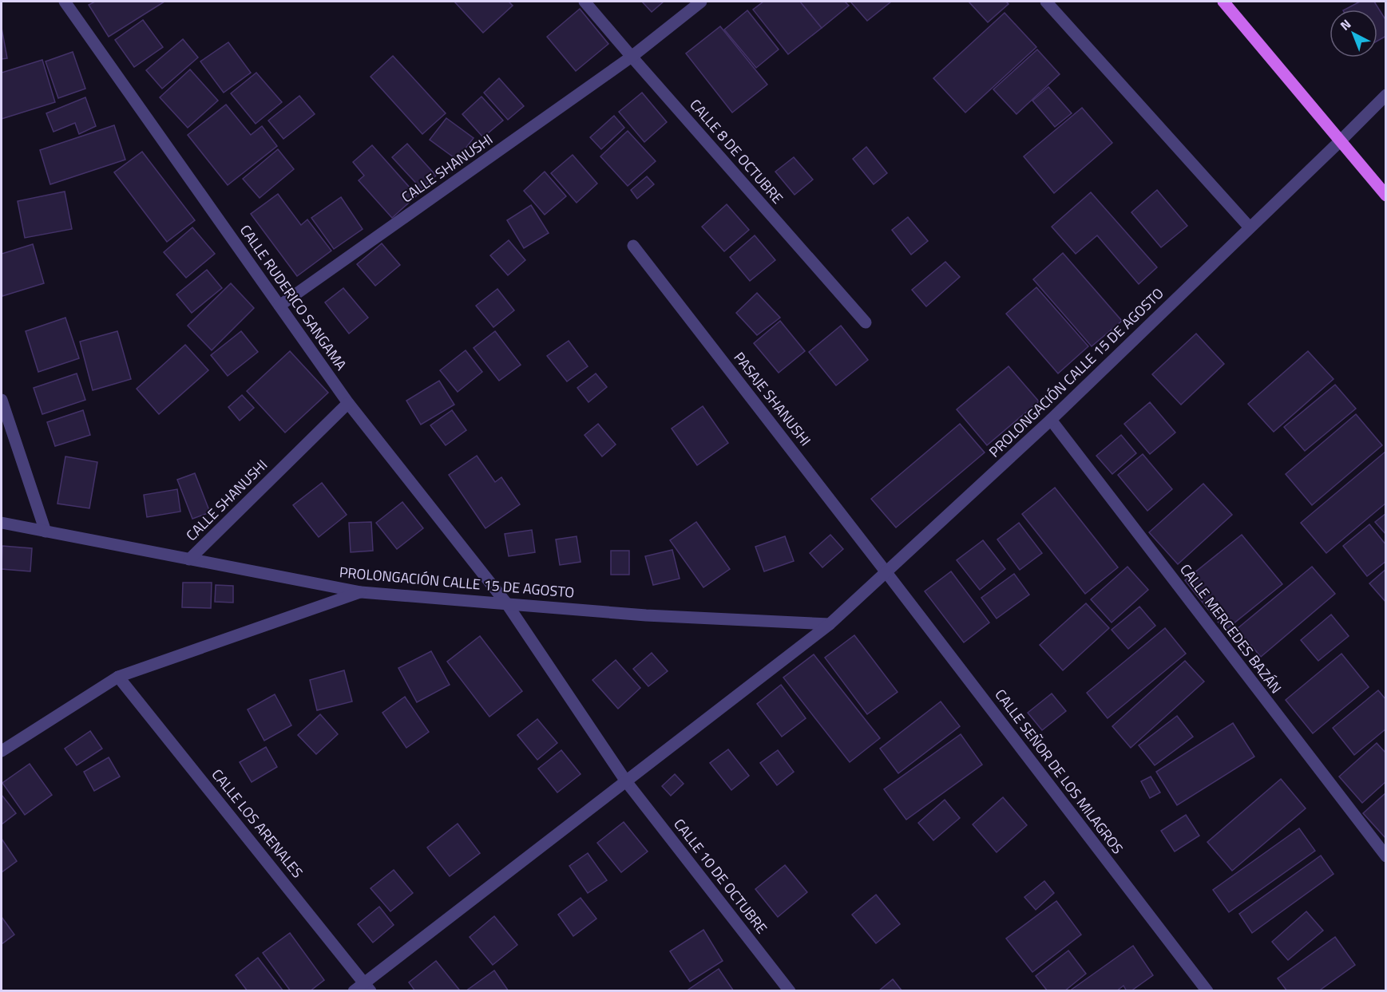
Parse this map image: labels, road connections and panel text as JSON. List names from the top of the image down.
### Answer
{
  "streets": {
    "street": [
      "CALLE 8 DE OCTUBRE",
      "CALLE SHANUSHI",
      "CALLE RUDERICO SANGAMA",
      "PROLONGACIÓN CALLE 15 DE AGOSTO",
      "PASAJE SHANUSHI",
      "CALLE MERCEDES BAZÁN",
      "CALLE SEÑOR DE LOS MILAGROS",
      "CALLE LOS ARENALES",
      "CALLE 10 DE OCTUBRE"
    ]
  },
  "crossings": [
    ["CALLE 8 DE OCTUBRE", "CALLE SHANUSHI"],
    ["CALLE SHANUSHI", "CALLE RUDERICO SANGAMA"],
    ["CALLE SHANUSHI", "PROLONGACIÓN CALLE 15 DE AGOSTO"],
    ["CALLE RUDERICO SANGAMA", "PROLONGACIÓN CALLE 15 DE AGOSTO"],
    ["CALLE RUDERICO SANGAMA", "CALLE 10 DE OCTUBRE"],
    ["PROLONGACIÓN CALLE 15 DE AGOSTO", "PASAJE SHANUSHI"],
    ["PROLONGACIÓN CALLE 15 DE AGOSTO", "CALLE MERCEDES BAZÁN"],
    ["PROLONGACIÓN CALLE 15 DE AGOSTO", "CALLE SEÑOR DE LOS MILAGROS"],
    ["PROLONGACIÓN CALLE 15 DE AGOSTO", "CALLE LOS ARENALES"],
    ["PROLONGACIÓN CALLE 15 DE AGOSTO", "CALLE 10 DE OCTUBRE"],
    ["PASAJE SHANUSHI", "CALLE SEÑOR DE LOS MILAGROS"]
  ],
  "north": "top left"
}
